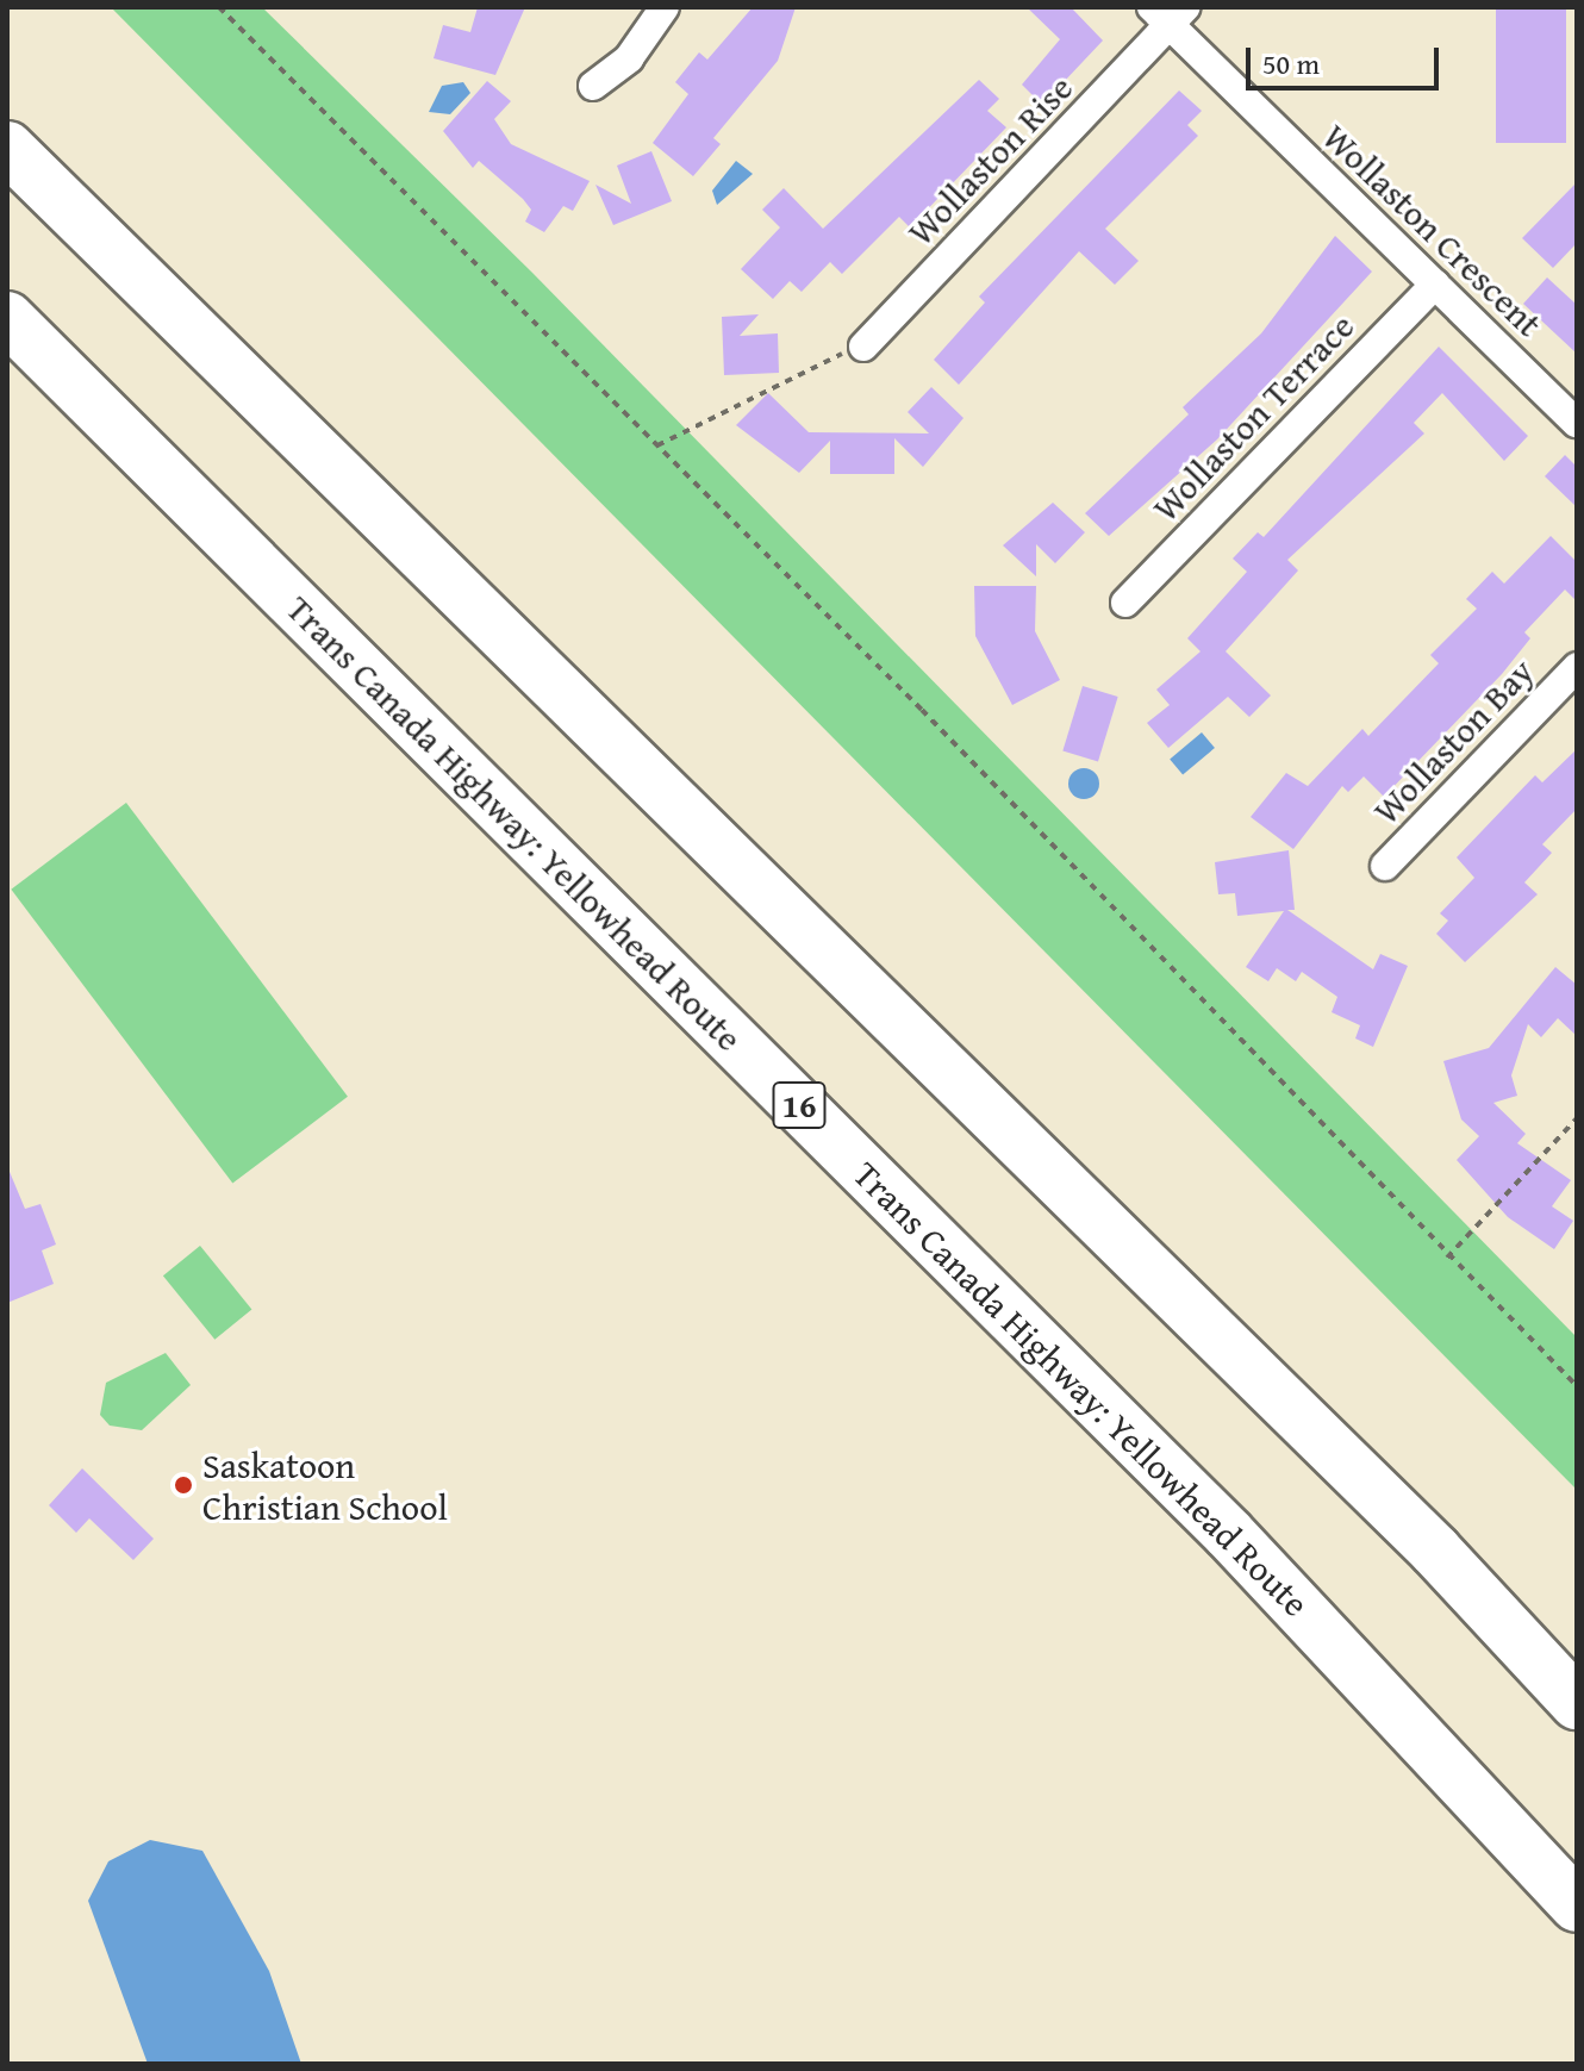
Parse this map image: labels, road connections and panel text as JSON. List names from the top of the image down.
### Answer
{
  "streets": {
    "highway": ["Trans Canada Highway: Yellowhead Route", "16"],
    "street": [
      "Wollaston Rise",
      "Wollaston Crescent",
      "Wollaston Terrace",
      "Wollaston Bay"
    ]
  },
  "crossings": [
    ["Wollaston Rise", "Wollaston Crescent"],
    ["Wollaston Crescent", "Wollaston Terrace"]
  ],
  "places": ["Saskatoon Christian School"],
  "scale_bar": "50 m"
}
